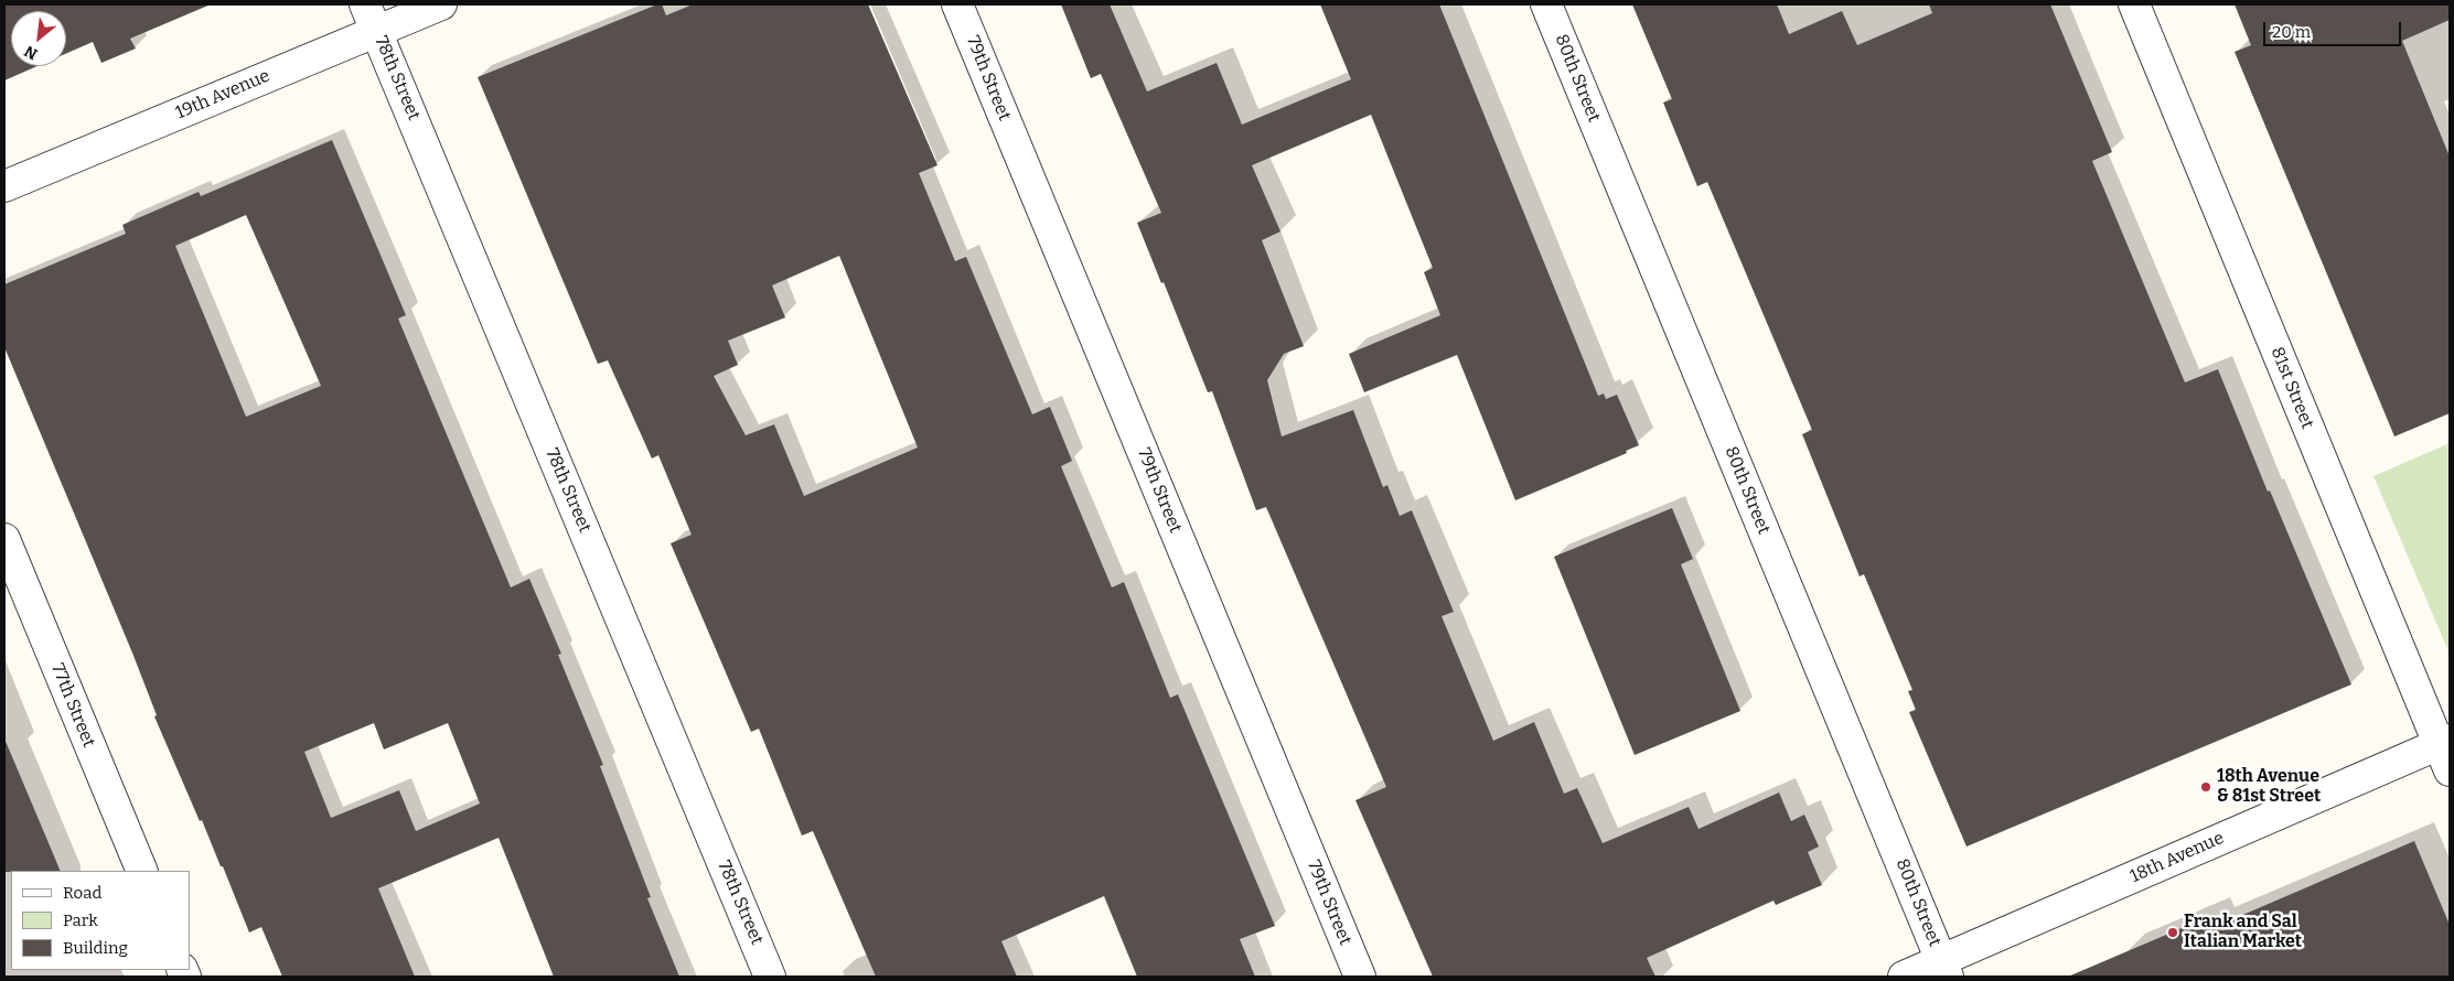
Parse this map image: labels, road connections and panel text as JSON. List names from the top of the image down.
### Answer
{
  "streets": {
    "street": [
      "78th Street",
      "79th Street",
      "80th Street",
      "19th Avenue",
      "81st Street",
      "77th Street",
      "18th Avenue"
    ]
  },
  "crossings": [
    ["78th Street", "19th Avenue"],
    ["80th Street", "18th Avenue"],
    ["81st Street", "18th Avenue"]
  ],
  "places": ["18th Avenue & 81st Street", "Frank and Sal Italian Market"],
  "legend": ["Road", "Park", "Building"],
  "scale_bar": "20 m",
  "north": "bottom left"
}
